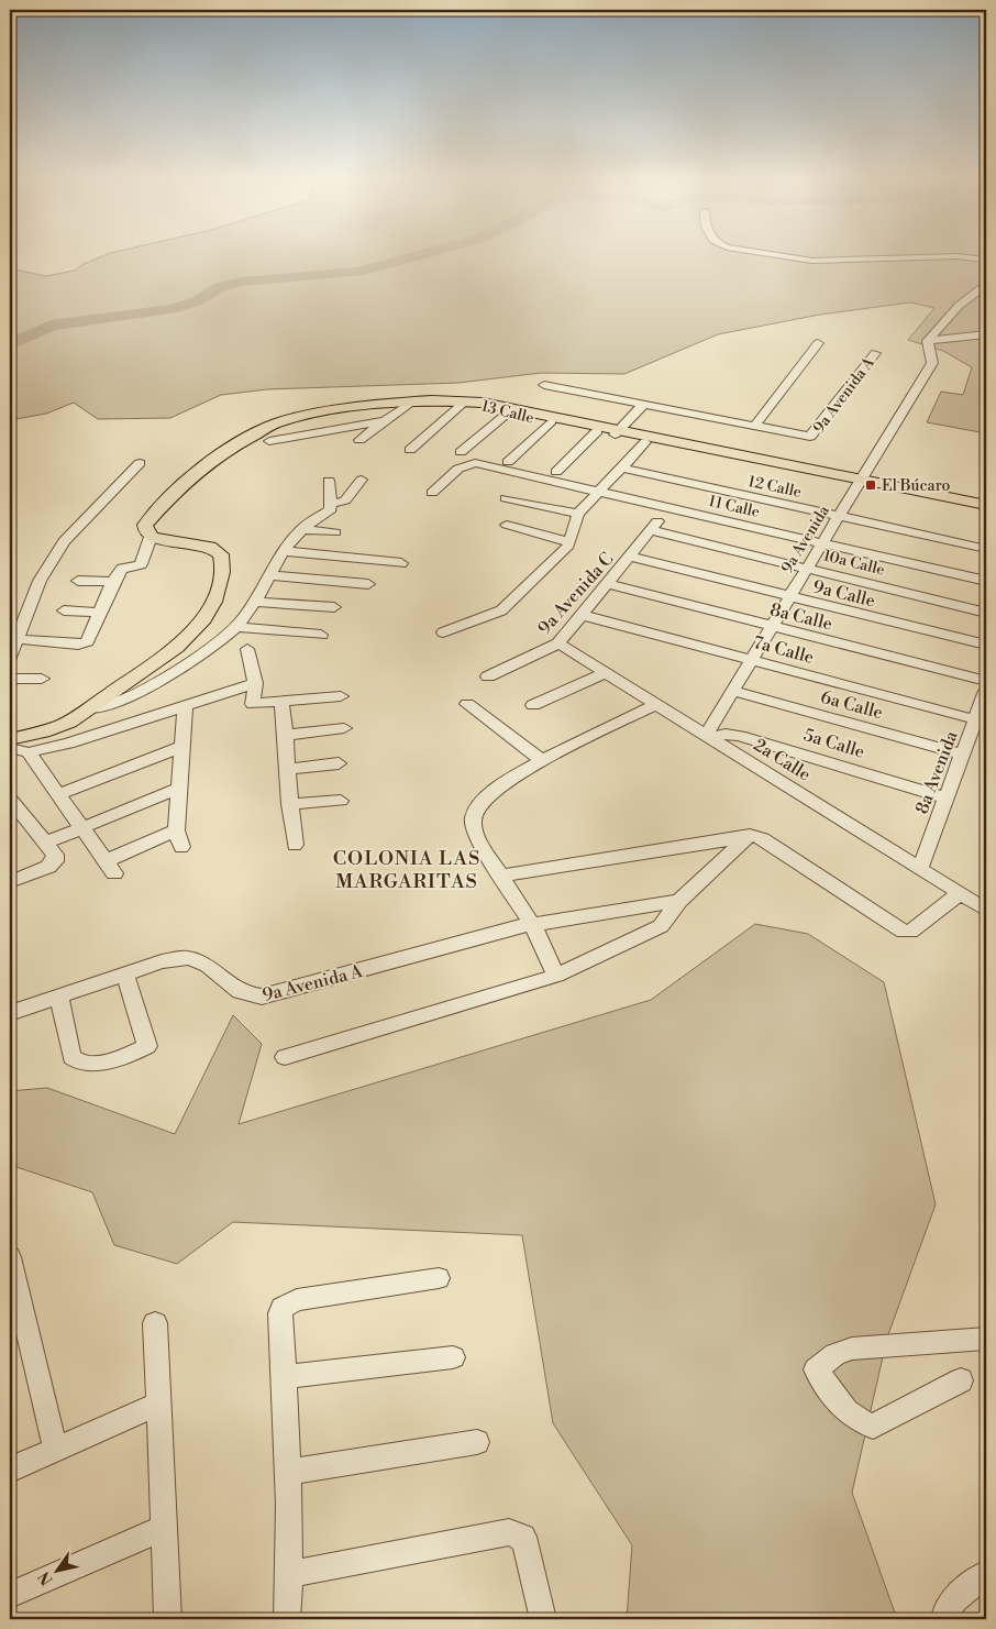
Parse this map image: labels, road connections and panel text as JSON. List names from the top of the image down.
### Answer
{
  "streets": {
    "main road": ["13 Calle"],
    "street": [
      "9a Avenida A",
      "12 Calle",
      "11 Calle",
      "9a Avenida",
      "10a Calle",
      "9a Avenida C",
      "9a Calle",
      "8a Calle",
      "7a Calle",
      "6a Calle",
      "5a Calle",
      "2a Calle",
      "8a Avenida"
    ]
  },
  "crossings": [
    ["13 Calle", "9a Avenida"],
    ["12 Calle", "11 Calle"],
    ["12 Calle", "9a Avenida"],
    ["11 Calle", "9a Avenida"],
    ["11 Calle", "9a Avenida C"],
    ["9a Avenida", "10a Calle"],
    ["9a Avenida", "9a Calle"],
    ["9a Avenida", "8a Calle"],
    ["9a Avenida", "7a Calle"],
    ["9a Avenida", "6a Calle"],
    ["9a Avenida", "5a Calle"],
    ["9a Avenida", "2a Calle"],
    ["10a Calle", "9a Avenida C"],
    ["9a Avenida C", "9a Calle"],
    ["9a Avenida C", "8a Calle"],
    ["9a Avenida C", "7a Calle"],
    ["9a Avenida C", "2a Calle"],
    ["7a Calle", "8a Avenida"],
    ["6a Calle", "8a Avenida"],
    ["5a Calle", "2a Calle"],
    ["5a Calle", "8a Avenida"],
    ["2a Calle", "8a Avenida"]
  ],
  "districts": ["COLONIA LAS MARGARITAS"],
  "places": {
    "transit": ["El Búcaro"]
  },
  "north": "bottom left"
}
